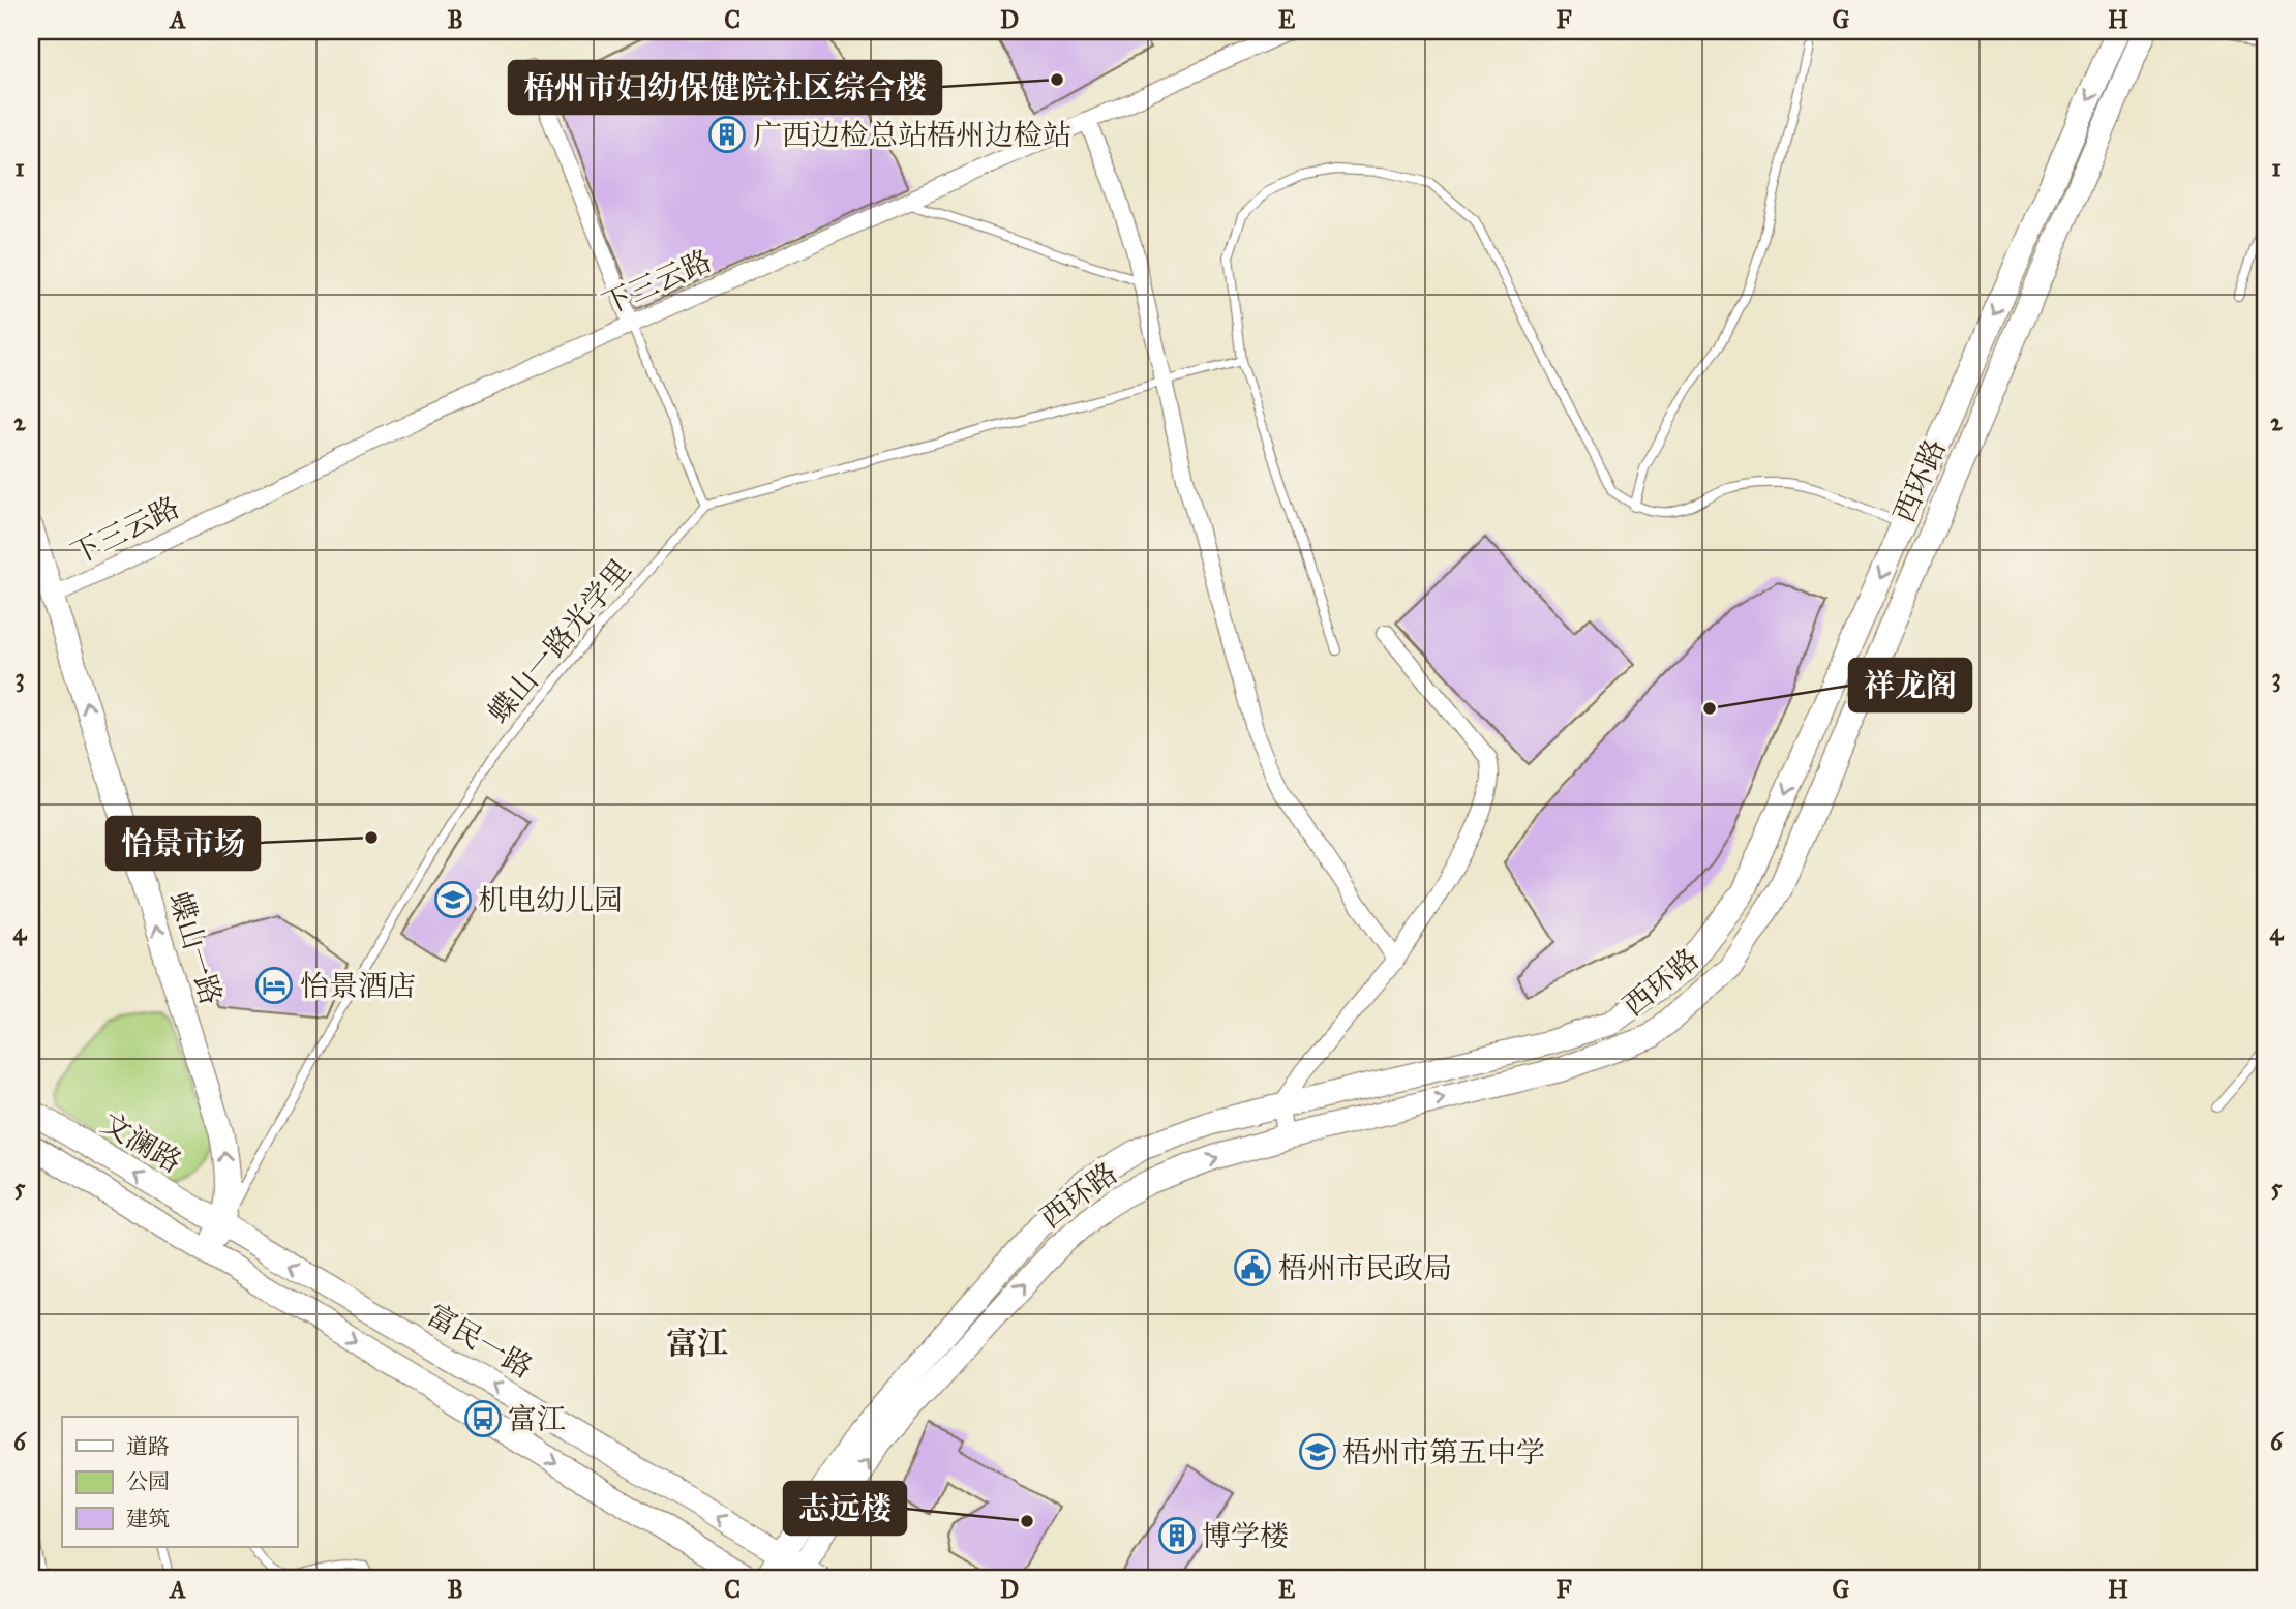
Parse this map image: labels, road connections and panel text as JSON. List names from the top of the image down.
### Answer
{
  "streets": {
    "main road": [
      "西环路",
      "蝶山一路",
      "文澜路",
      "富民一路"
    ],
    "street": ["下三云路"],
    "lane": ["蝶山一路光学里"]
  },
  "crossings": [
    ["下三云路", "蝶山一路"],
    ["西环路", "富民一路"],
    ["蝶山一路光学里", "蝶山一路"],
    ["蝶山一路光学里", "文澜路"],
    ["蝶山一路光学里", "富民一路"],
    ["蝶山一路", "文澜路"],
    ["蝶山一路", "富民一路"],
    ["文澜路", "富民一路"]
  ],
  "one_way": ["蝶山一路", "富民一路"],
  "districts": ["富江"],
  "places": {
    "other": [
      "梧州市妇幼保健院社区综合楼",
      "祥龙阁",
      "怡景市场",
      "志远楼"
    ],
    "building": ["广西边检总站梧州边检站", "博学楼"],
    "school or university": ["机电幼儿园", "梧州市第五中学"],
    "hotel": ["怡景酒店"],
    "public building": ["梧州市民政局"],
    "bus stop": ["富江"]
  },
  "legend": ["道路", "公园", "建筑"],
  "grid": {
    "columns": [
      "A",
      "B",
      "C",
      "D",
      "E",
      "F",
      "G",
      "H"
    ],
    "rows": [
      "1",
      "2",
      "3",
      "4",
      "5",
      "6"
    ]
  }
}
